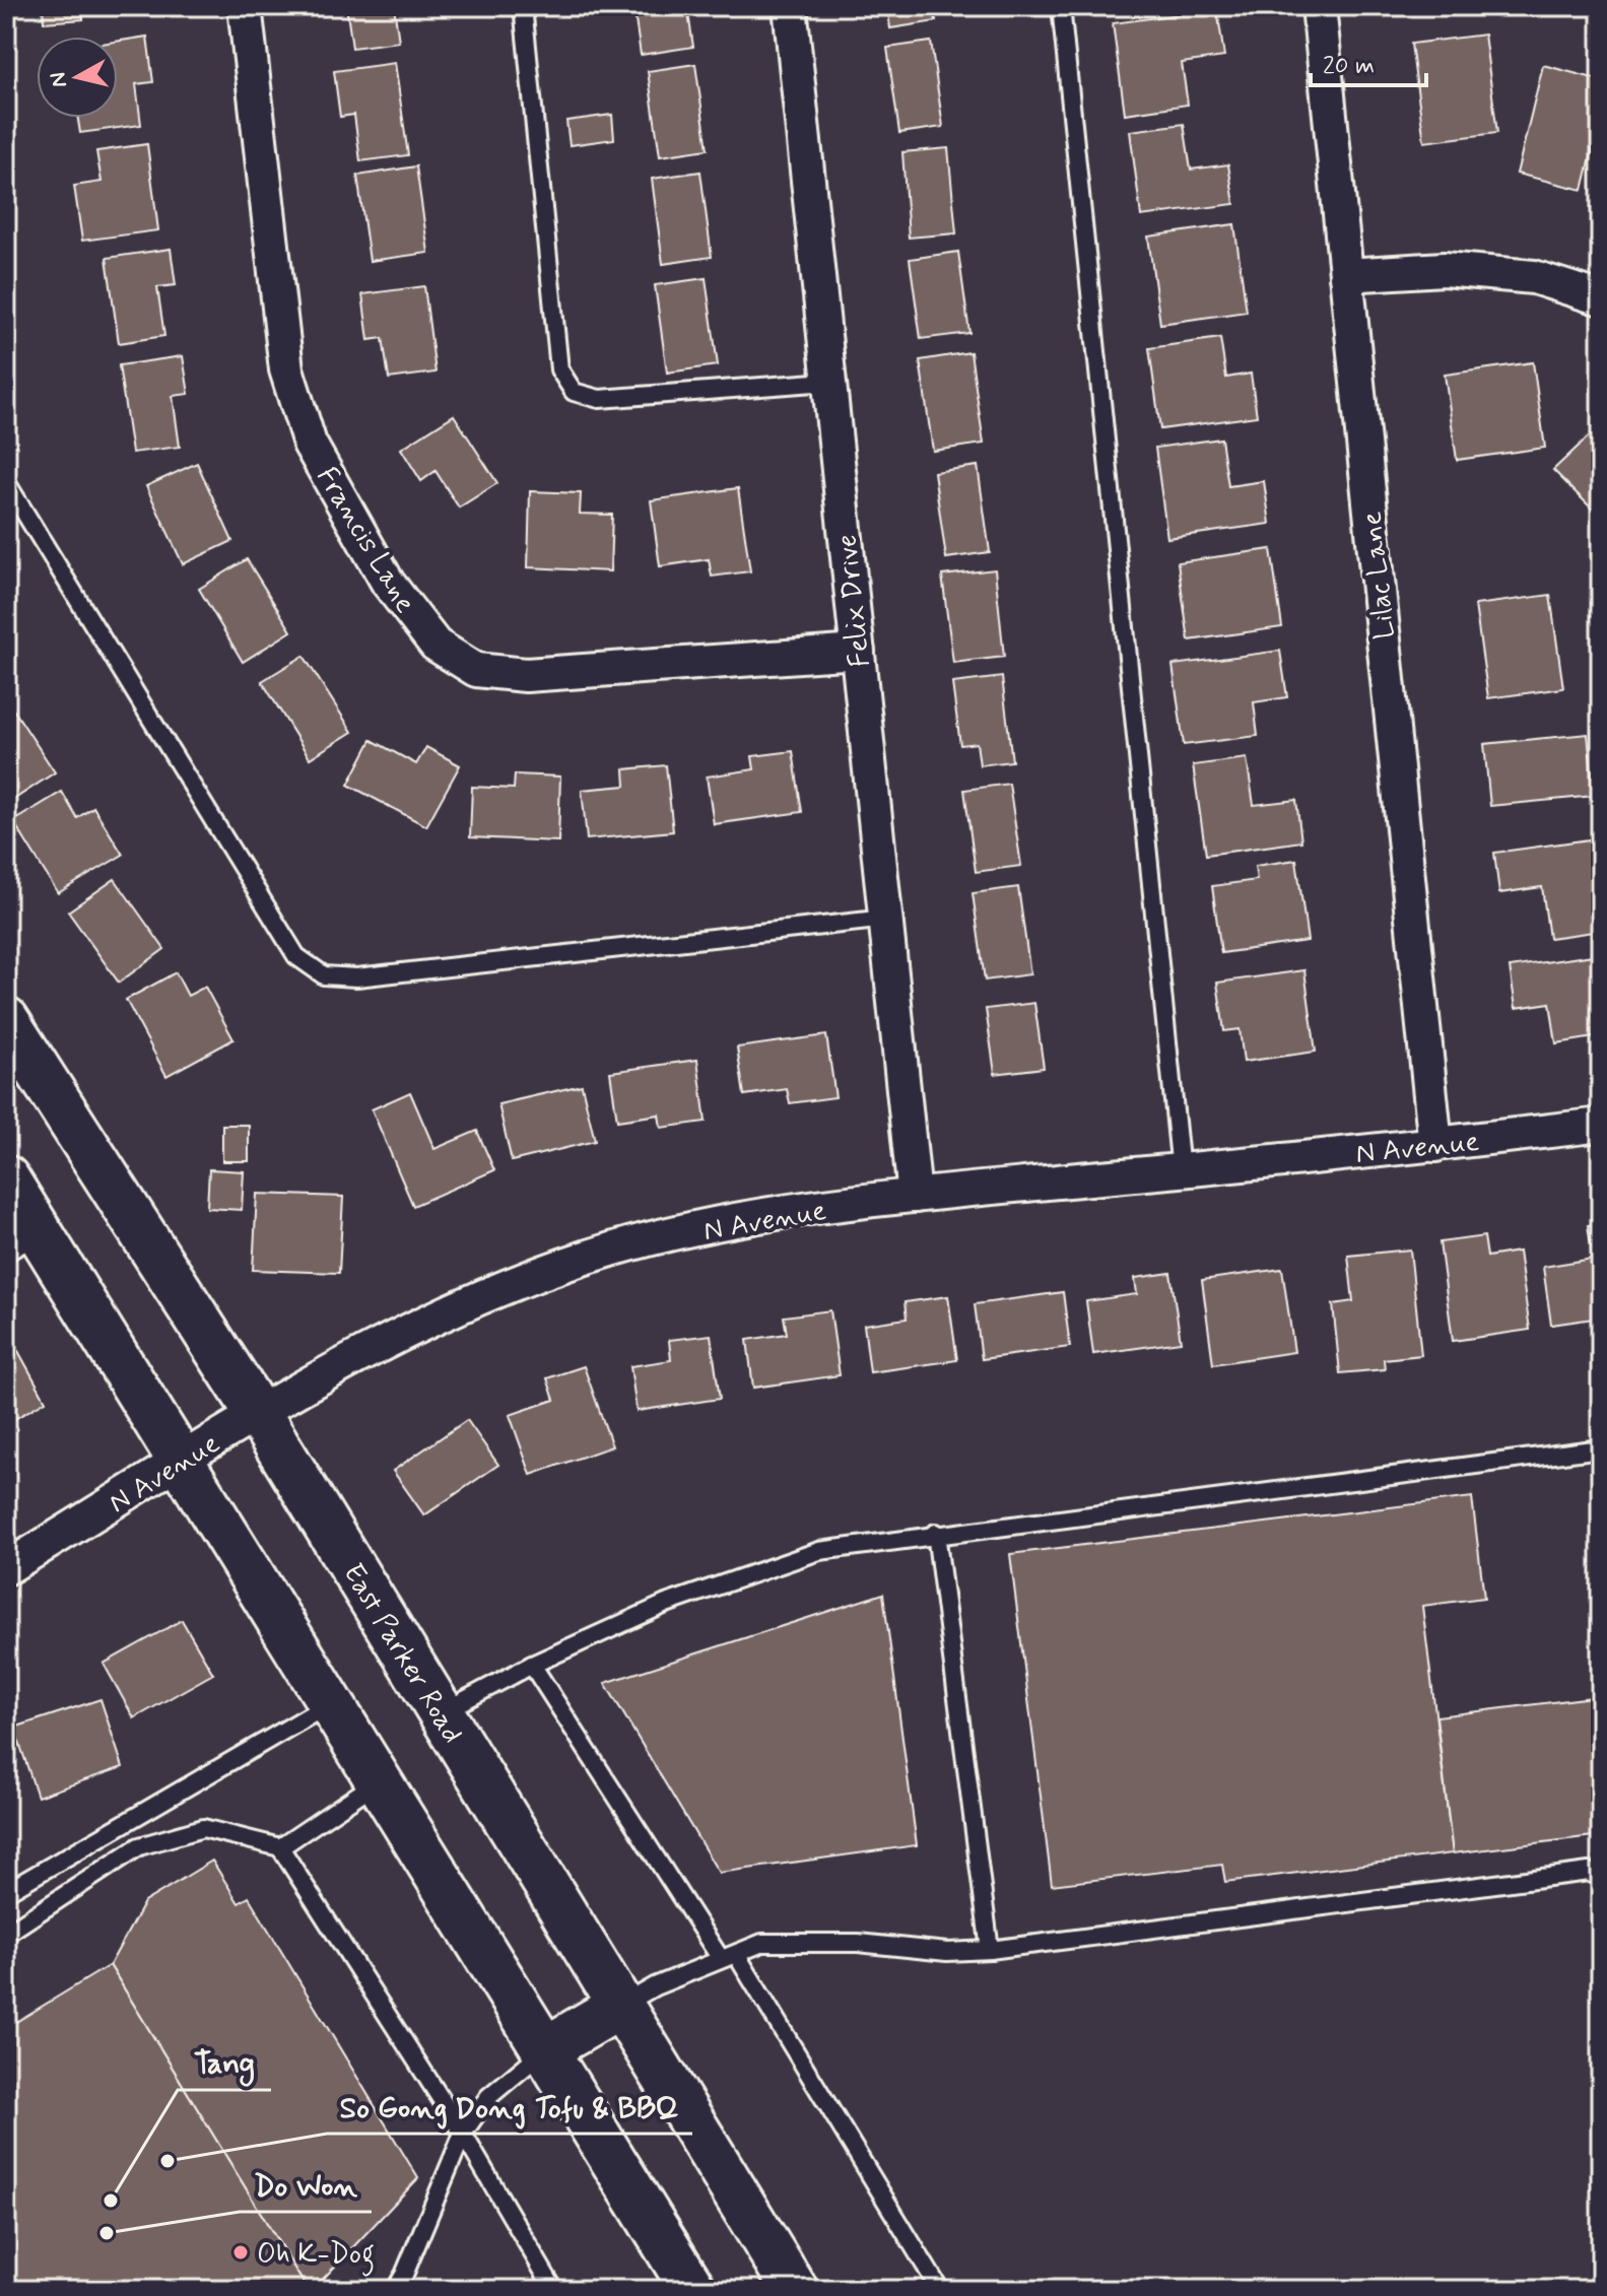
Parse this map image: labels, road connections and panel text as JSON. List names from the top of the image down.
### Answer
{
  "streets": {
    "main road": ["East Parker Road"],
    "street": [
      "Francis Lane",
      "Lilac Lane",
      "Felix Drive",
      "N Avenue"
    ]
  },
  "crossings": [
    ["Francis Lane", "Felix Drive"],
    ["Lilac Lane", "N Avenue"],
    ["Felix Drive", "N Avenue"],
    ["N Avenue", "East Parker Road"]
  ],
  "places": [
    "So Gong Dong Tofu & BBQ",
    "Tang",
    "Do Won",
    "Oh K-Dog"
  ],
  "scale_bar": "20 m",
  "north": "left"
}
